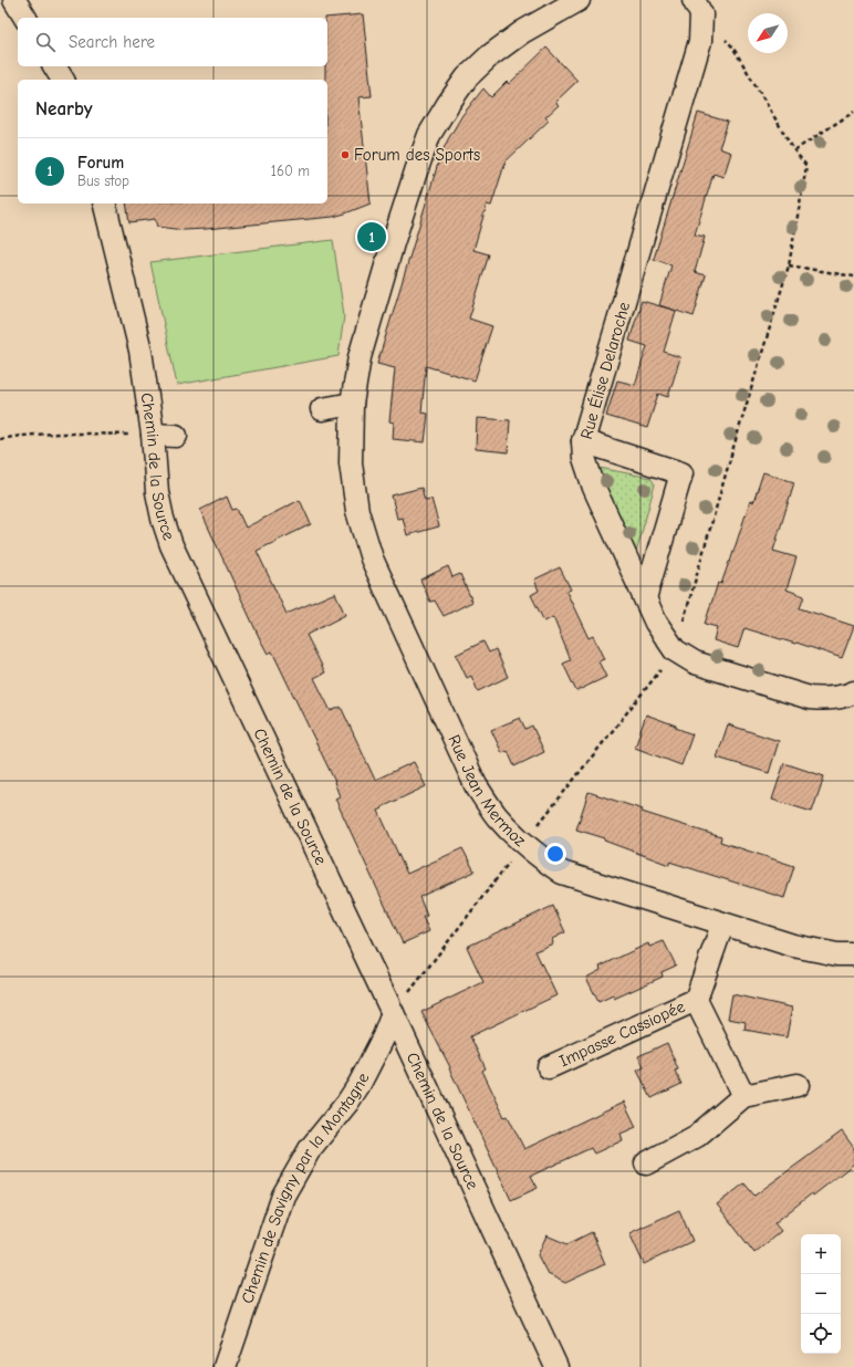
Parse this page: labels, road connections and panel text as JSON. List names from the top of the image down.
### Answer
{
  "streets": {
    "street": [
      "Rue Élise Delaroche",
      "Chemin de la Source",
      "Rue Jean Mermoz",
      "Impasse Cassiopée",
      "Chemin de Savigny par la Montagne"
    ]
  },
  "crossings": [
    ["Chemin de la Source", "Chemin de Savigny par la Montagne"],
    ["Rue Jean Mermoz", "Impasse Cassiopée"]
  ],
  "places": ["Forum des Sports"],
  "north": "bottom left",
  "page": {
    "search": "Search here",
    "heading": "Nearby",
    "list": [
      {
        "mark": "1",
        "name": "Forum",
        "note": "Bus stop",
        "value": "160 m"
      }
    ],
    "pins": "1",
    "map_buttons": ["+", "−"]
  }
}
